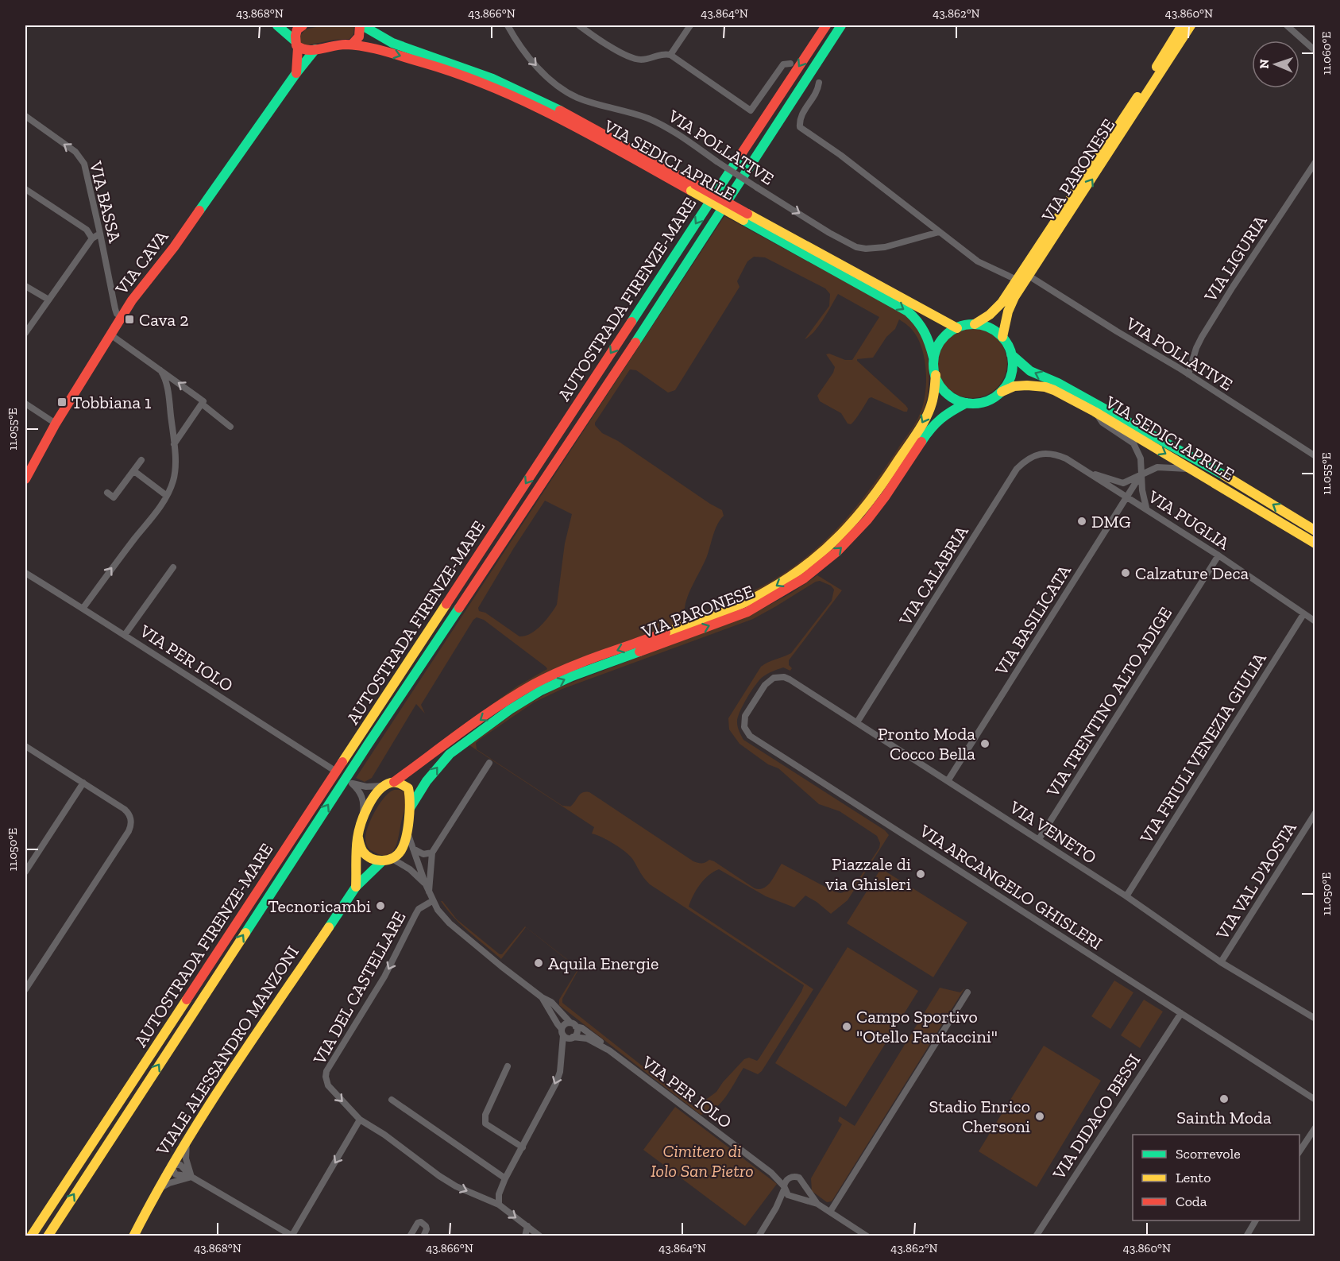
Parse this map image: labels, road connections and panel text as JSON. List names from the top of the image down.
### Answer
{
  "streets": {
    "main road": [
      "VIA SEDICI APRILE",
      "VIA PARONESE",
      "VIA CAVA",
      "AUTOSTRADA FIRENZE-MARE",
      "VIALE ALESSANDRO MANZONI"
    ],
    "street": [
      "VIA POLLATIVE",
      "VIA BASSA",
      "VIA LIGURIA",
      "VIA PUGLIA",
      "VIA CALABRIA",
      "VIA BASILICATA",
      "VIA PER IOLO",
      "VIA TRENTINO ALTO ADIGE",
      "VIA FRIULI VENEZIA GIULIA",
      "VIA VENETO",
      "VIA VAL D'AOSTA",
      "VIA ARCANGELO GHISLERI",
      "VIA DEL CASTELLARE",
      "VIA DIDACO BESSI"
    ]
  },
  "crossings": [
    ["VIA POLLATIVE", "VIA PARONESE"],
    ["VIA POLLATIVE", "VIA LIGURIA"],
    ["VIA SEDICI APRILE", "VIA PARONESE"],
    ["VIA SEDICI APRILE", "VIA CAVA"],
    ["VIA BASSA", "VIA CAVA"],
    ["VIA PUGLIA", "VIA CALABRIA"],
    ["VIA PUGLIA", "VIA BASILICATA"],
    ["VIA PUGLIA", "VIA TRENTINO ALTO ADIGE"],
    ["VIA PUGLIA", "VIA FRIULI VENEZIA GIULIA"],
    ["VIA CALABRIA", "VIA VENETO"],
    ["VIA BASILICATA", "VIA VENETO"],
    ["VIA PER IOLO", "VIA DEL CASTELLARE"],
    ["VIA TRENTINO ALTO ADIGE", "VIA VENETO"],
    ["VIA FRIULI VENEZIA GIULIA", "VIA VENETO"],
    ["VIA VENETO", "VIA VAL D'AOSTA"],
    ["VIA VENETO", "VIA ARCANGELO GHISLERI"],
    ["VIA ARCANGELO GHISLERI", "VIA DIDACO BESSI"]
  ],
  "one_way": ["VIA POLLATIVE"],
  "parks": ["Cimitero di Iolo San Pietro"],
  "places": {
    "transit": ["Cava 2", "Tobbiana 1"],
    "other": [
      "DMG",
      "Calzature Deca",
      "Pronto Moda Cocco Bella",
      "Piazzale di via Ghisleri",
      "Tecnoricambi",
      "Aquila Energie",
      "Campo Sportivo \"Otello Fantaccini\"",
      "Sainth Moda",
      "Stadio Enrico Chersoni"
    ]
  },
  "legend": ["Scorrevole", "Lento", "Coda"],
  "north": "left",
  "coordinates": [
    "43.868°N",
    "43.866°N",
    "43.864°N",
    "43.862°N",
    "43.860°N",
    "11.060°E",
    "11.055°E",
    "11.050°E"
  ]
}
